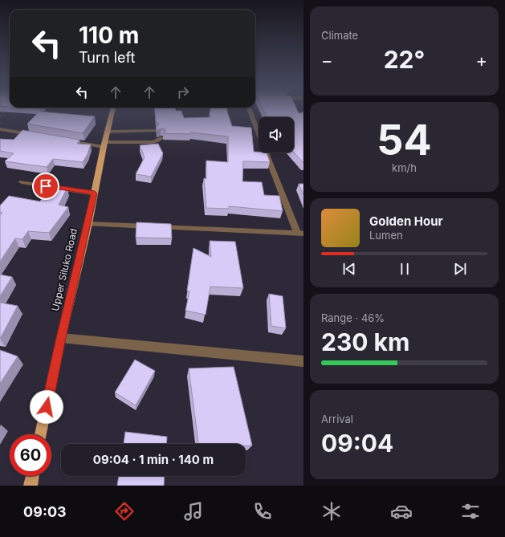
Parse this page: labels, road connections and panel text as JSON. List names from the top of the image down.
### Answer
{
  "streets": {
    "main road": ["Upper Siluko Road"]
  },
  "page": {
    "tile": [
      "Climate",
      ["54", "km/h"],
      ["Range · 46%", "230 km"],
      ["Arrival", "09:04"]
    ],
    "turn": ["110 m", "Turn left"],
    "heat": ["−", "22°", "+"],
    "song": ["Golden Hour", "Lumen"],
    "limit": "60",
    "trip": "09:04 · 1 min · 140 m",
    "tabs": "09:03"
  }
}
